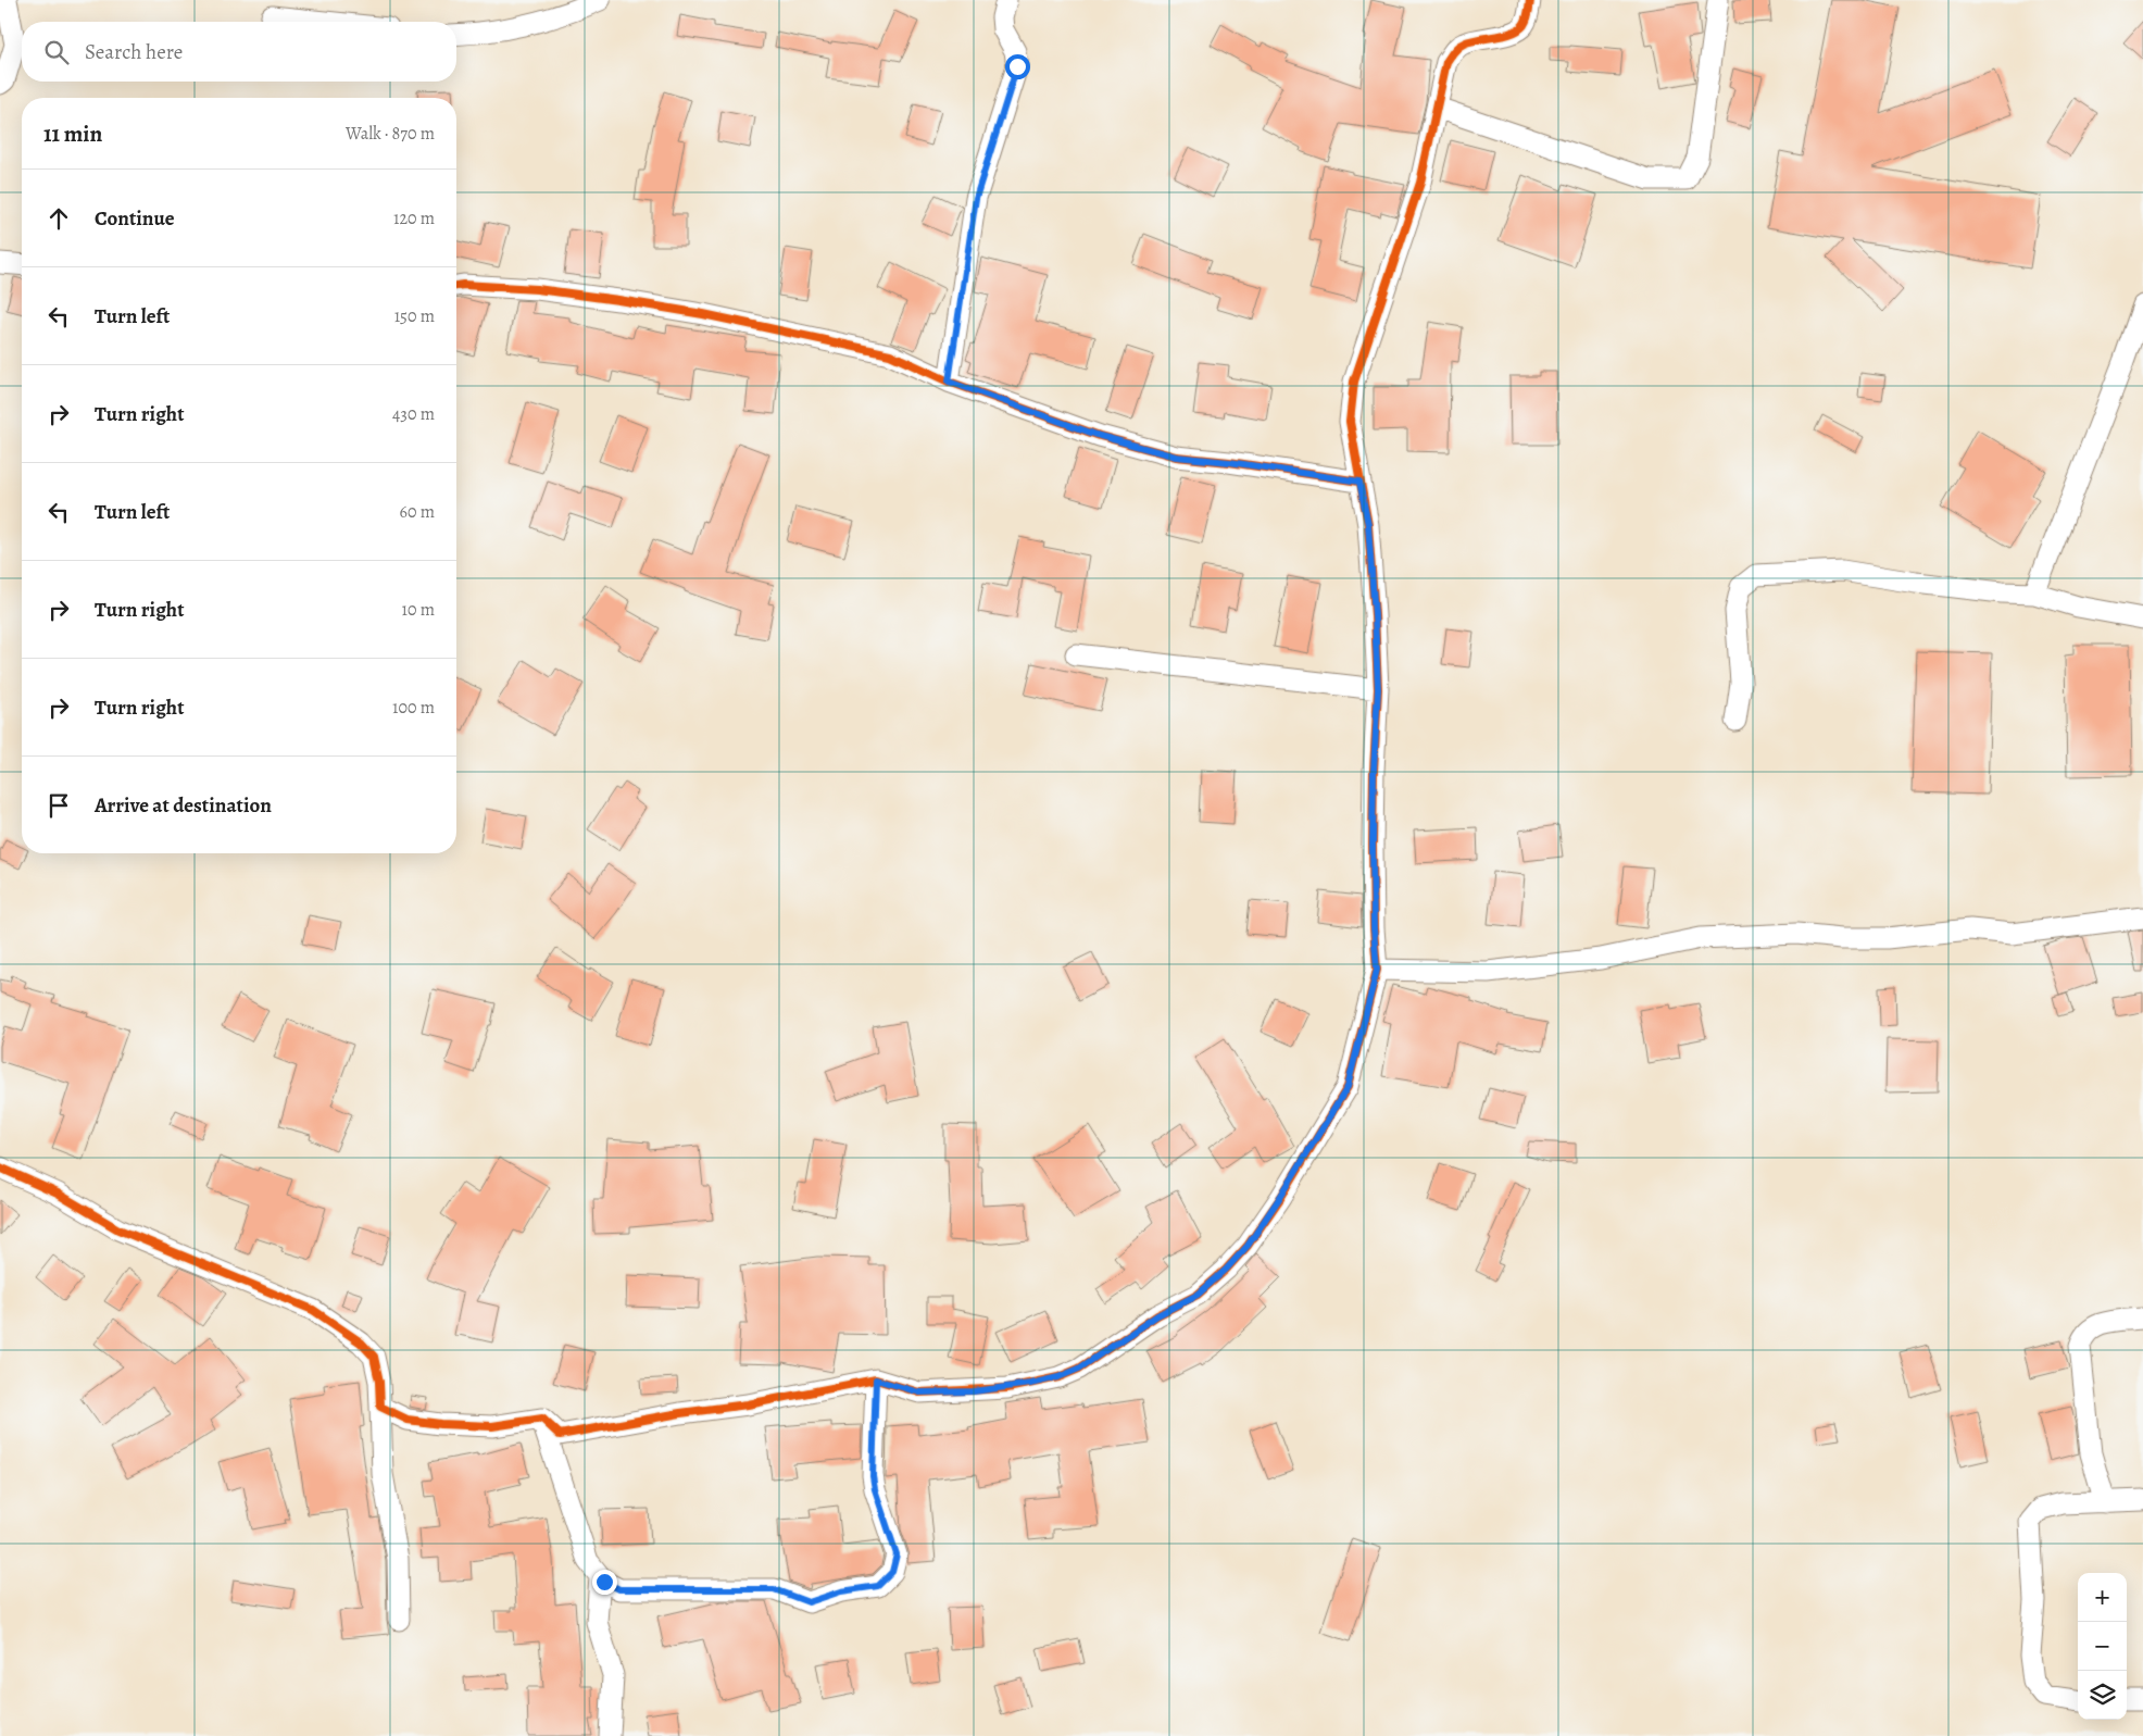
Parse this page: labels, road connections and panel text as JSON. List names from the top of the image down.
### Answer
{
  "page": {
    "search": "Search here",
    "heading": ["11 min", "Walk · 870 m"],
    "list": [
      ["Continue", "120 m"],
      ["Turn left", "150 m"],
      ["Turn right", "430 m"],
      ["Turn left", "60 m"],
      ["Turn right", "10 m"],
      ["Turn right", "100 m"],
      "Arrive at destination"
    ],
    "map_buttons": ["+", "−"]
  }
}
